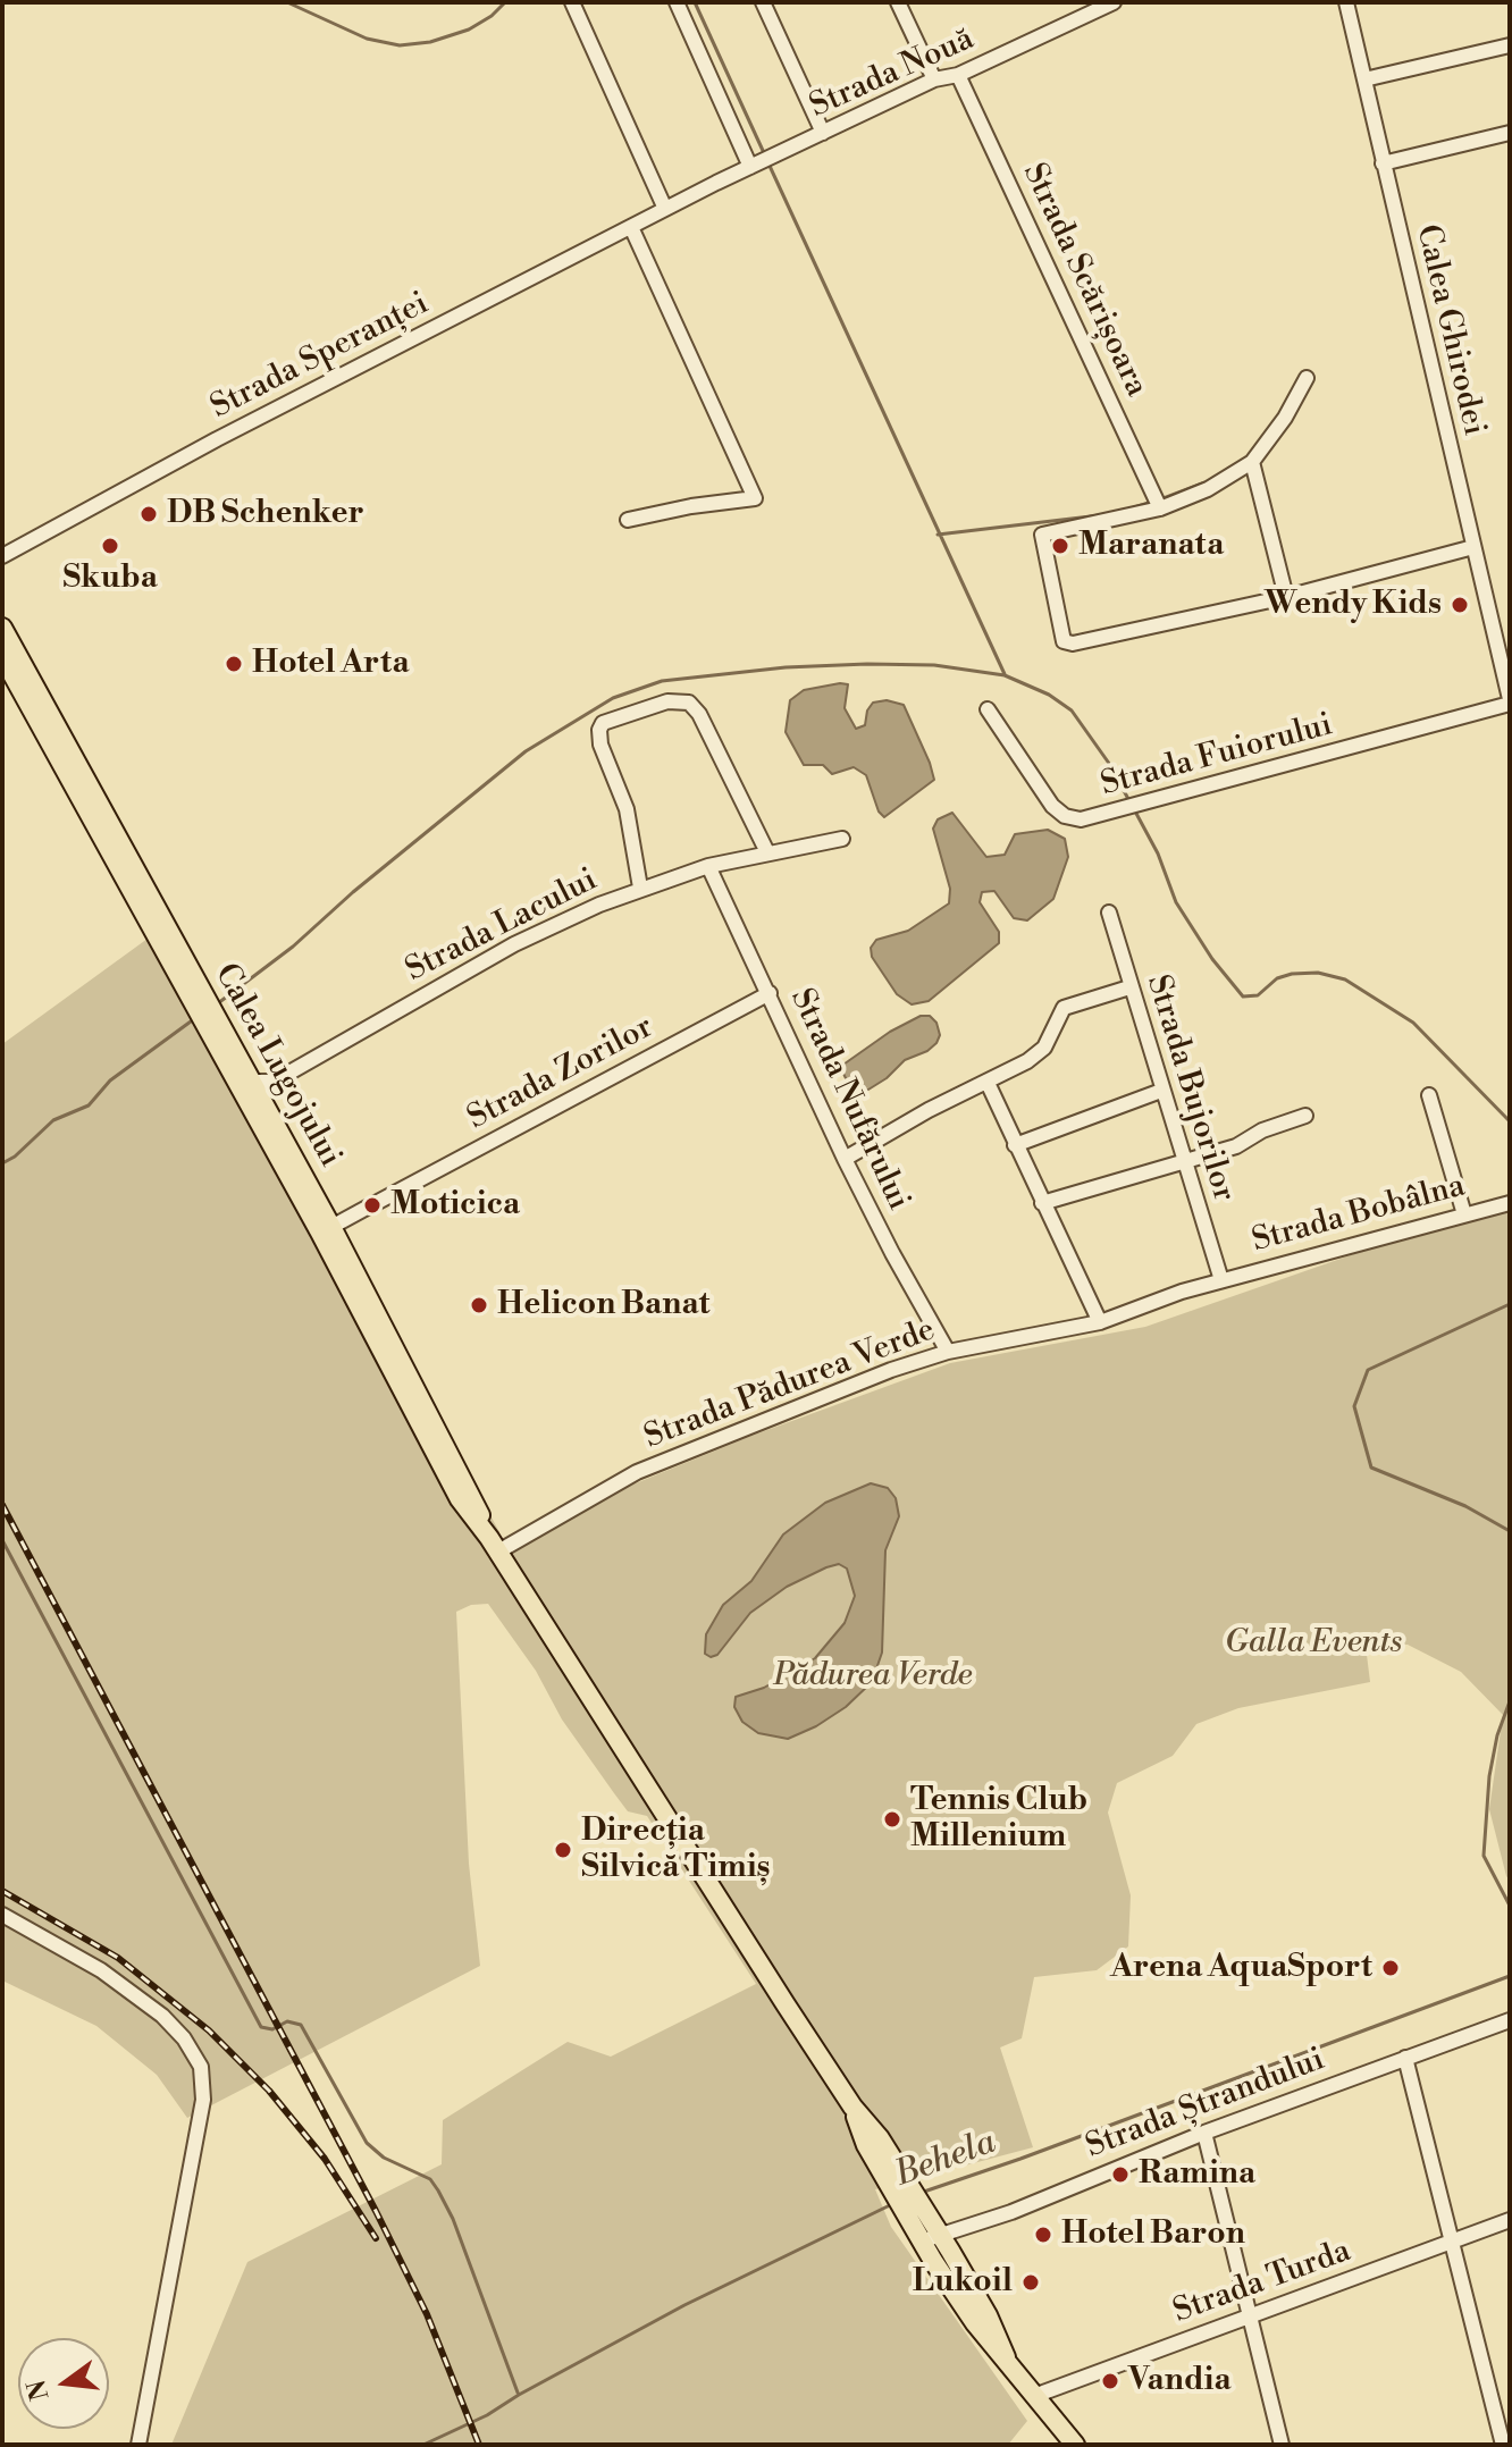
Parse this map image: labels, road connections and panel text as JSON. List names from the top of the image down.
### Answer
{
  "streets": {
    "main road": ["Calea Lugojului"],
    "street": [
      "Strada Nouă",
      "Strada Scărișoara",
      "Calea Ghirodei",
      "Strada Speranței",
      "Strada Fuiorului",
      "Strada Lacului",
      "Strada Zorilor",
      "Strada Bujorilor",
      "Strada Nufărului",
      "Strada Bobâlna",
      "Strada Pădurea Verde",
      "Strada Ștrandului",
      "Strada Turda"
    ]
  },
  "crossings": [
    ["Strada Nouă", "Strada Scărișoara"],
    ["Strada Nouă", "Strada Speranței"],
    ["Calea Ghirodei", "Strada Fuiorului"],
    ["Strada Lacului", "Calea Lugojului"],
    ["Strada Lacului", "Strada Nufărului"],
    ["Calea Lugojului", "Strada Zorilor"],
    ["Calea Lugojului", "Strada Pădurea Verde"],
    ["Strada Zorilor", "Strada Nufărului"],
    ["Strada Bujorilor", "Strada Bobâlna"],
    ["Strada Bujorilor", "Strada Pădurea Verde"],
    ["Strada Nufărului", "Strada Pădurea Verde"],
    ["Strada Bobâlna", "Strada Pădurea Verde"]
  ],
  "water": ["Behela"],
  "parks": ["Galla Events", "Pădurea Verde"],
  "places": [
    "DB Schenker",
    "Skuba",
    "Maranata",
    "Wendy Kids",
    "Hotel Arta",
    "Moticica",
    "Helicon Banat",
    "Tennis Club Millenium",
    "Direcția Silvică Timiș",
    "Arena AquaSport",
    "Ramina",
    "Hotel Baron",
    "Lukoil",
    "Vandia"
  ],
  "north": "left"
}
